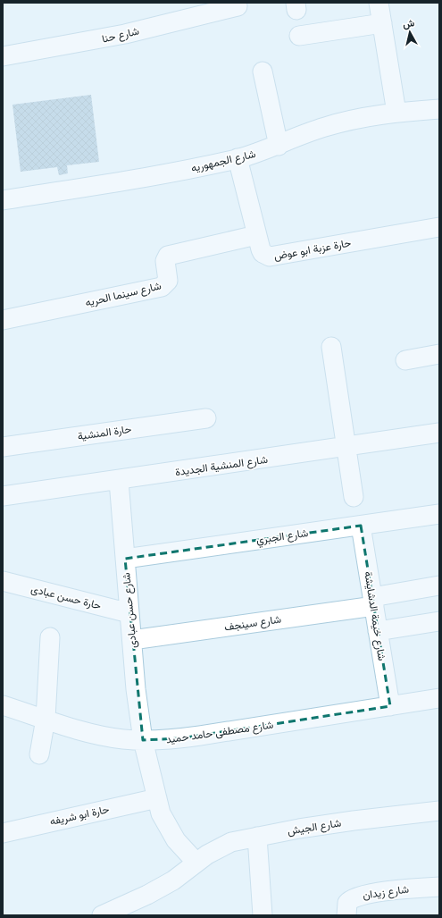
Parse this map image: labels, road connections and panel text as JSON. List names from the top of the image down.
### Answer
{
  "streets": {
    "street": [
      "شارع حنا",
      "شارع الجمهوريه",
      "حارة عزبة ابو عوض",
      "شارع سينما الحريه",
      "حارة المنشية",
      "شارع المنشية الجديدة",
      "شارع الجبري",
      "حارة حسن عبادى",
      "شارع حسن عبادى",
      "شارع خيمة الدشايشة",
      "شارع سينجف",
      "شارع مصطفى حامد حميد",
      "حارة ابو شريفه",
      "شارع الجيش",
      "شارع زيدان"
    ]
  },
  "crossings": [
    ["شارع الجمهوريه", "حارة عزبة ابو عوض"],
    ["حارة عزبة ابو عوض", "شارع سينما الحريه"],
    ["شارع المنشية الجديدة", "شارع حسن عبادى"],
    ["شارع الجبري", "شارع حسن عبادى"],
    ["شارع الجبري", "شارع خيمة الدشايشة"],
    ["حارة حسن عبادى", "شارع حسن عبادى"],
    ["شارع حسن عبادى", "شارع سينجف"],
    ["شارع حسن عبادى", "شارع مصطفى حامد حميد"],
    ["شارع حسن عبادى", "حارة ابو شريفه"],
    ["شارع حسن عبادى", "شارع الجيش"],
    ["شارع خيمة الدشايشة", "شارع سينجف"],
    ["شارع خيمة الدشايشة", "شارع مصطفى حامد حميد"]
  ],
  "north": "top"
}
